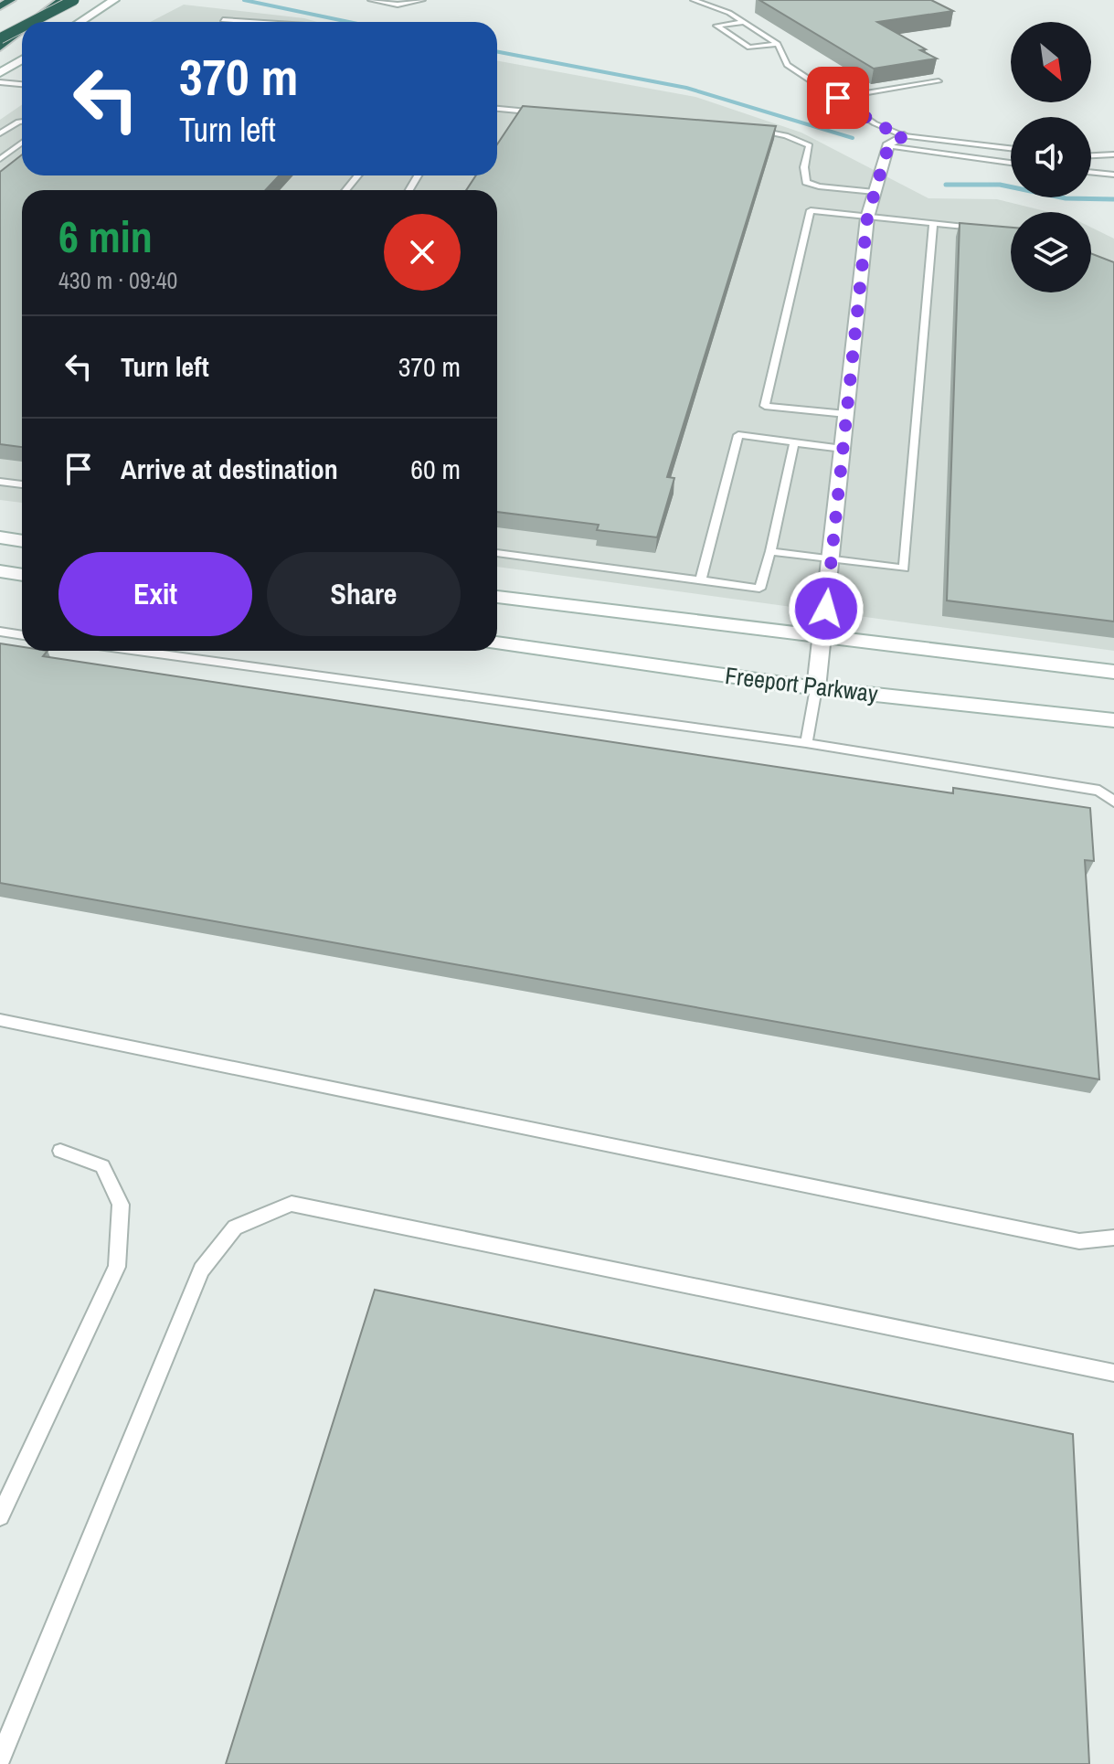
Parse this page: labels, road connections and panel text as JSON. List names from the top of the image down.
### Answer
{
  "streets": {
    "main road": ["Freeport Parkway"]
  },
  "north": "bottom right",
  "page": {
    "turn": ["370 m", "Turn left"],
    "heading": ["6 min", "430 m · 09:40"],
    "list": [
      {
        "name": "Turn left",
        "value": "370 m"
      },
      {
        "name": "Arrive at destination",
        "value": "60 m"
      }
    ],
    "buttons": ["Exit", "Share"]
  }
}
